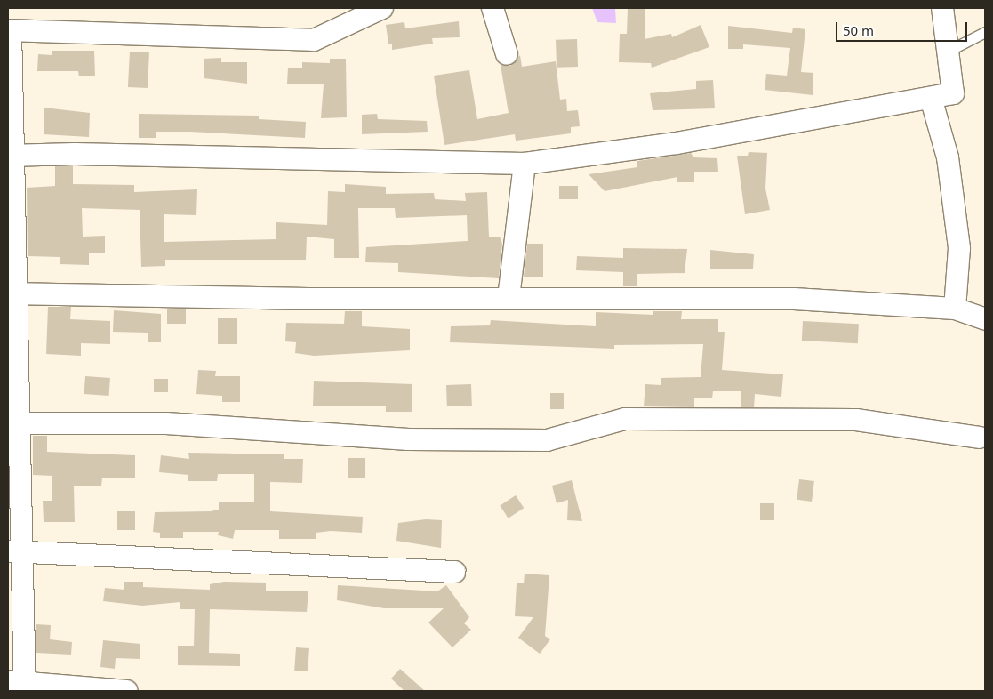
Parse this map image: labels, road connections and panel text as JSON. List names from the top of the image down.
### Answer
{
  "scale_bar": "50 m"
}
